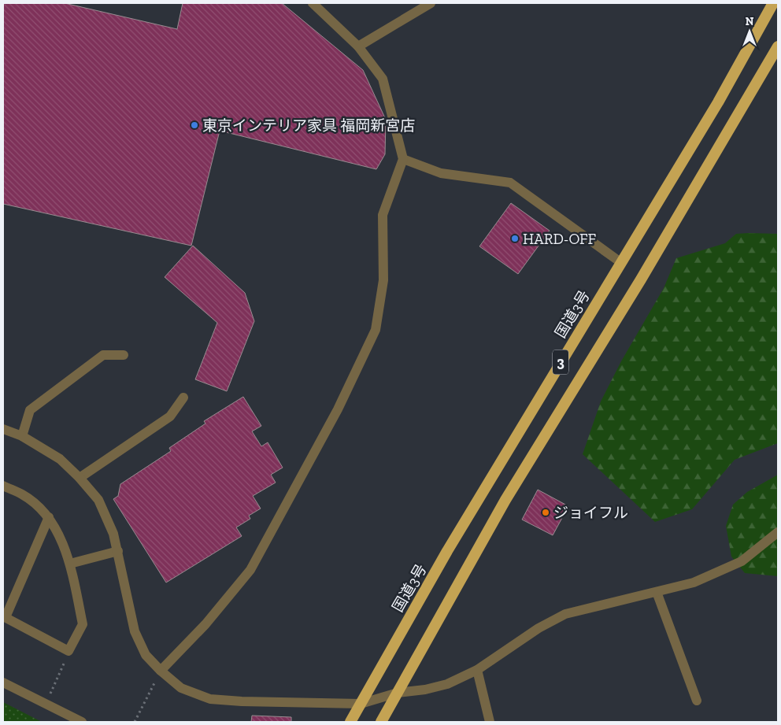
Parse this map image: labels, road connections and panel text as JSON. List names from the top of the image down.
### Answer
{
  "streets": {
    "highway": ["国道3号", "3"]
  },
  "places": ["東京インテリア家具 福岡新宮店", "HARD-OFF", "ジョイフル"],
  "north": "top"
}
